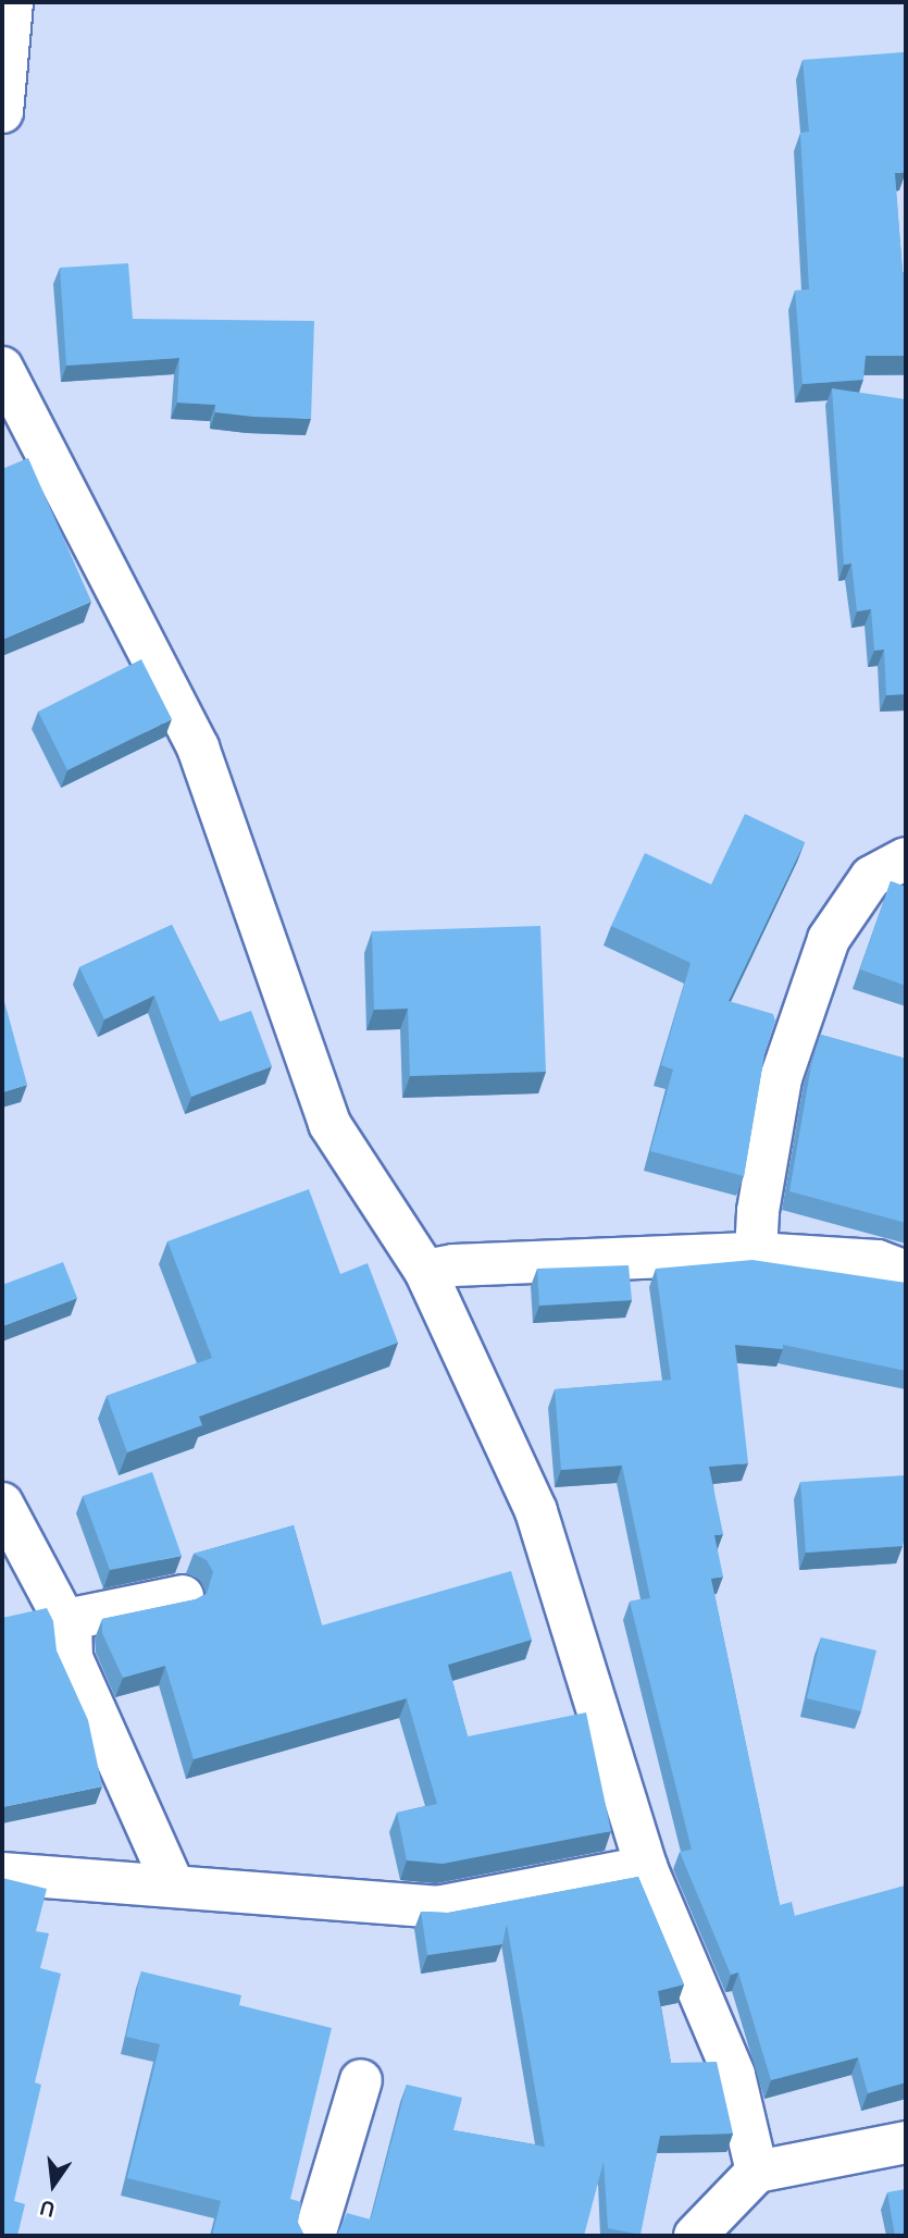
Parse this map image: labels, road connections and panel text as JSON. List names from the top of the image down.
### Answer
{
  "north": "bottom"
}
